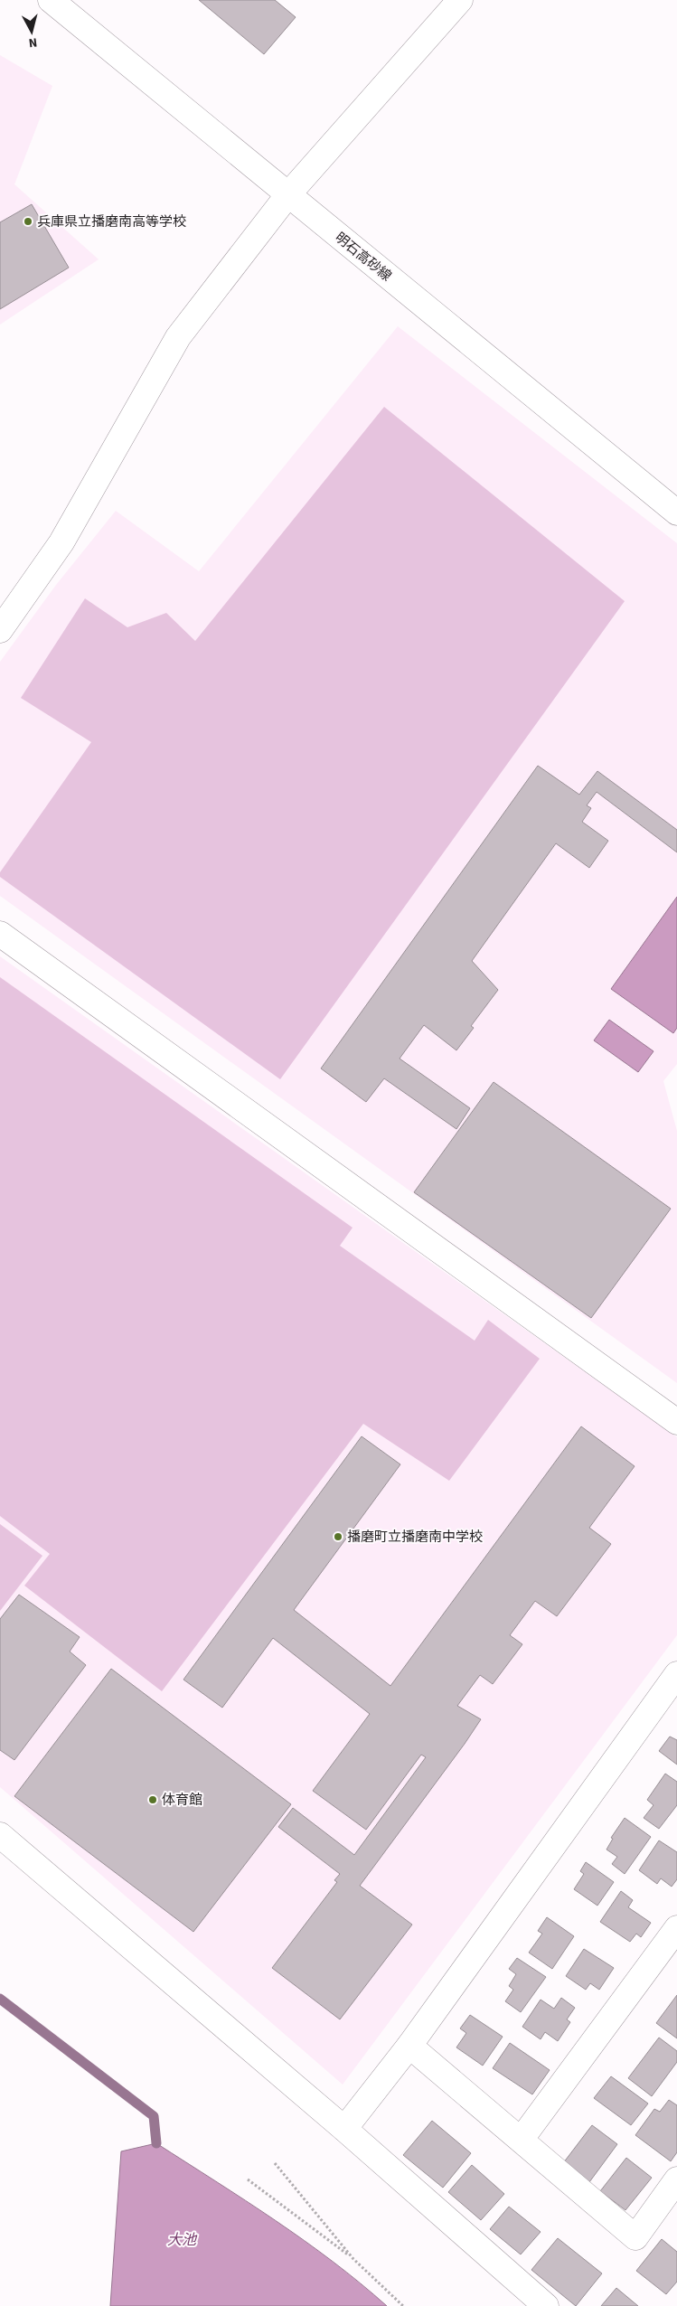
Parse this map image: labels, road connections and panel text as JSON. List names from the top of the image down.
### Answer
{
  "streets": {
    "street": ["明石高砂線"]
  },
  "water": ["大池"],
  "places": ["兵庫県立播磨南高等学校", "播磨町立播磨南中学校", "体育館"],
  "north": "bottom"
}
